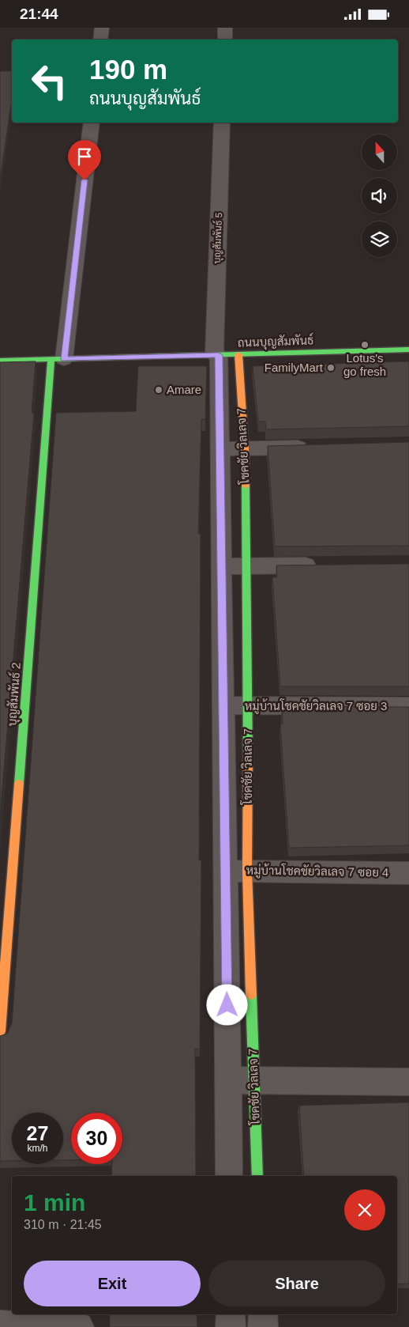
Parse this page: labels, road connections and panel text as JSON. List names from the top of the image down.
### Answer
{
  "streets": {
    "street": [
      "บุญสัมพันธ์ 5",
      "ถนนบุญสัมพันธ์",
      "โชคชัย วิลเลจ 7",
      "บุญสัมพันธ์ 2",
      "หมู่บ้านโชคชัยวิลเลจ 7 ซอย 3",
      "หมู่บ้านโชคชัยวิลเลจ 7 ซอย 4"
    ]
  },
  "crossings": [
    ["บุญสัมพันธ์ 5", "ถนนบุญสัมพันธ์"],
    ["บุญสัมพันธ์ 5", "โชคชัย วิลเลจ 7"],
    ["ถนนบุญสัมพันธ์", "โชคชัย วิลเลจ 7"],
    ["ถนนบุญสัมพันธ์", "บุญสัมพันธ์ 2"],
    ["โชคชัย วิลเลจ 7", "หมู่บ้านโชคชัยวิลเลจ 7 ซอย 3"],
    ["โชคชัย วิลเลจ 7", "หมู่บ้านโชคชัยวิลเลจ 7 ซอย 4"]
  ],
  "places": ["Lotus's go fresh", "FamilyMart", "Amare"],
  "north": "top",
  "page": {
    "status": "21:44",
    "turn": ["190 m", "ถนนบุญสัมพันธ์"],
    "speed": "27 km/h",
    "limit": "30",
    "heading": ["1 min", "310 m · 21:45"],
    "buttons": ["Exit", "Share"]
  }
}
